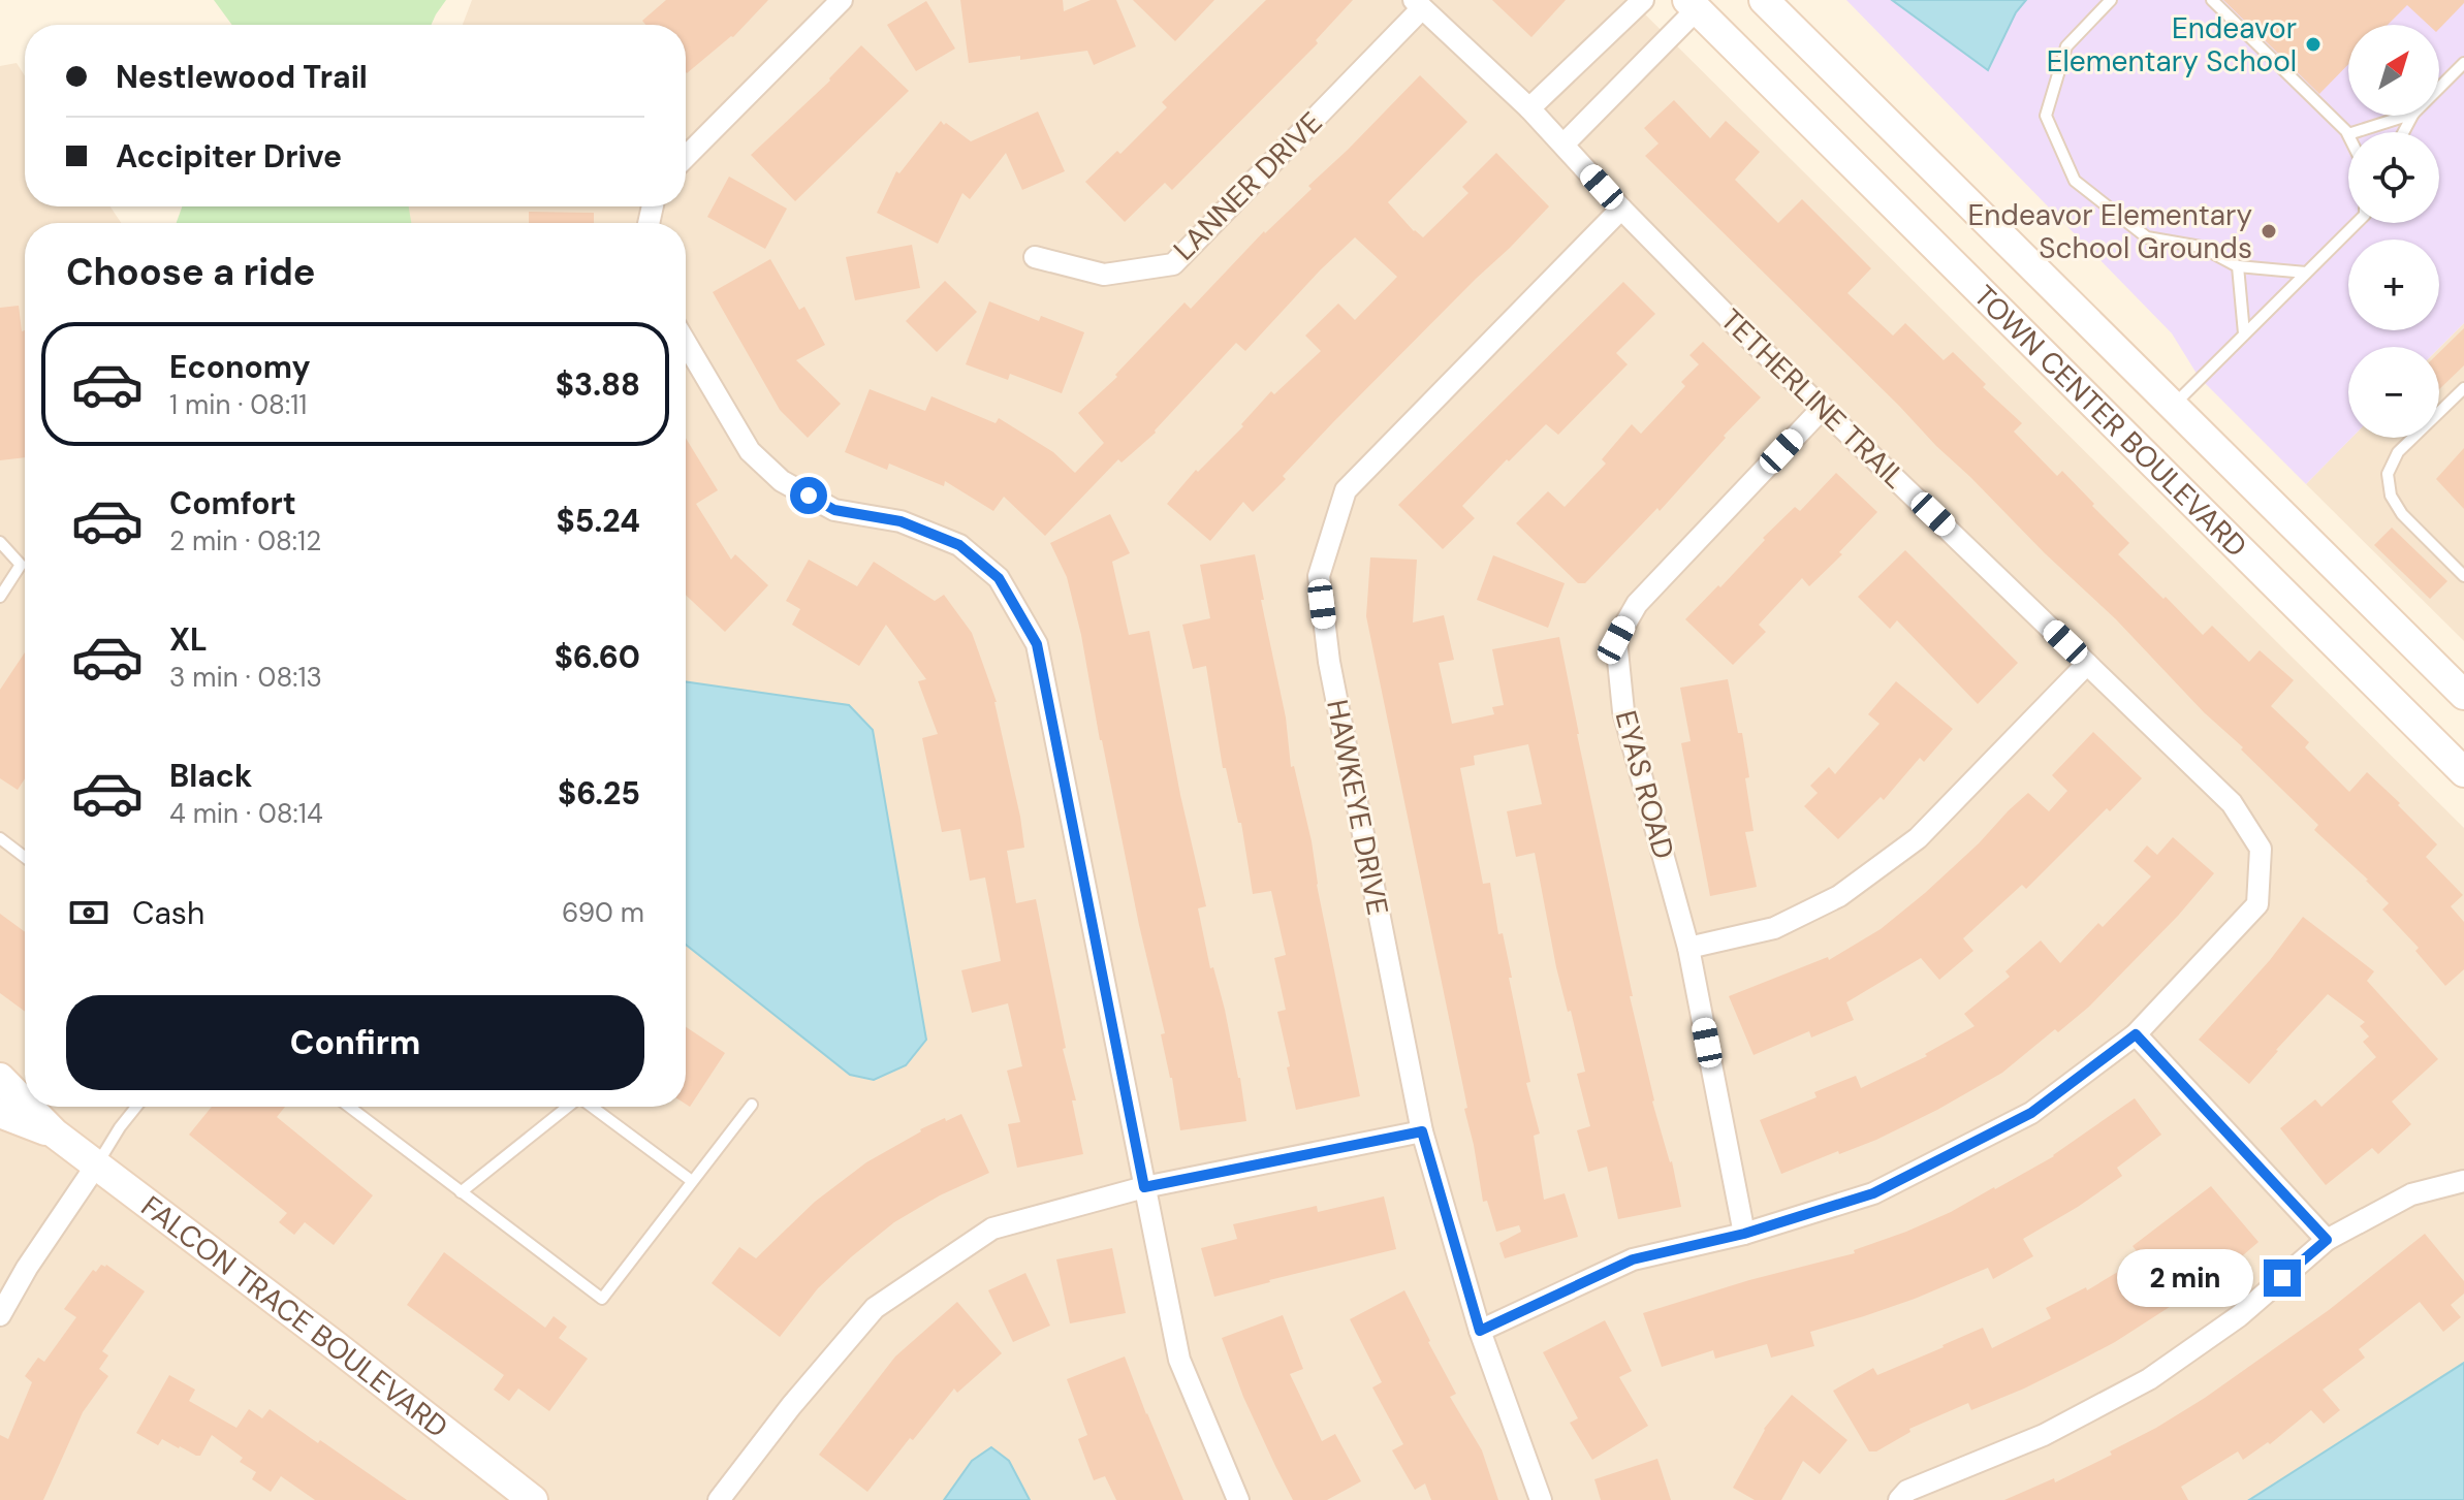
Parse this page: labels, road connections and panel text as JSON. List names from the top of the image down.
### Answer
{
  "streets": {
    "main road": ["TOWN CENTER BOULEVARD", "FALCON TRACE BOULEVARD"],
    "street": [
      "LANNER DRIVE",
      "TETHERLINE TRAIL",
      "EYAS ROAD",
      "HAWKEYE DRIVE"
    ]
  },
  "crossings": [
    ["LANNER DRIVE", "TETHERLINE TRAIL"],
    ["TETHERLINE TRAIL", "EYAS ROAD"],
    ["TETHERLINE TRAIL", "HAWKEYE DRIVE"]
  ],
  "places": ["Endeavor Elementary School", "Endeavor Elementary School Grounds"],
  "north": "top right",
  "page": {
    "map_buttons": ["+", "−"],
    "banner": ["Nestlewood Trail", "Accipiter Drive"],
    "heading": "Choose a ride",
    "list": [
      {
        "name": "Economy",
        "note": "1 min · 08:11",
        "value": "$3.88"
      },
      {
        "name": "Comfort",
        "note": "2 min · 08:12",
        "value": "$5.24"
      },
      {
        "name": "XL",
        "note": "3 min · 08:13",
        "value": "$6.60"
      },
      {
        "name": "Black",
        "note": "4 min · 08:14",
        "value": "$6.25"
      }
    ],
    "pay": ["Cash", "690 m"],
    "buttons": "Confirm",
    "bubble": "2 min"
  }
}
